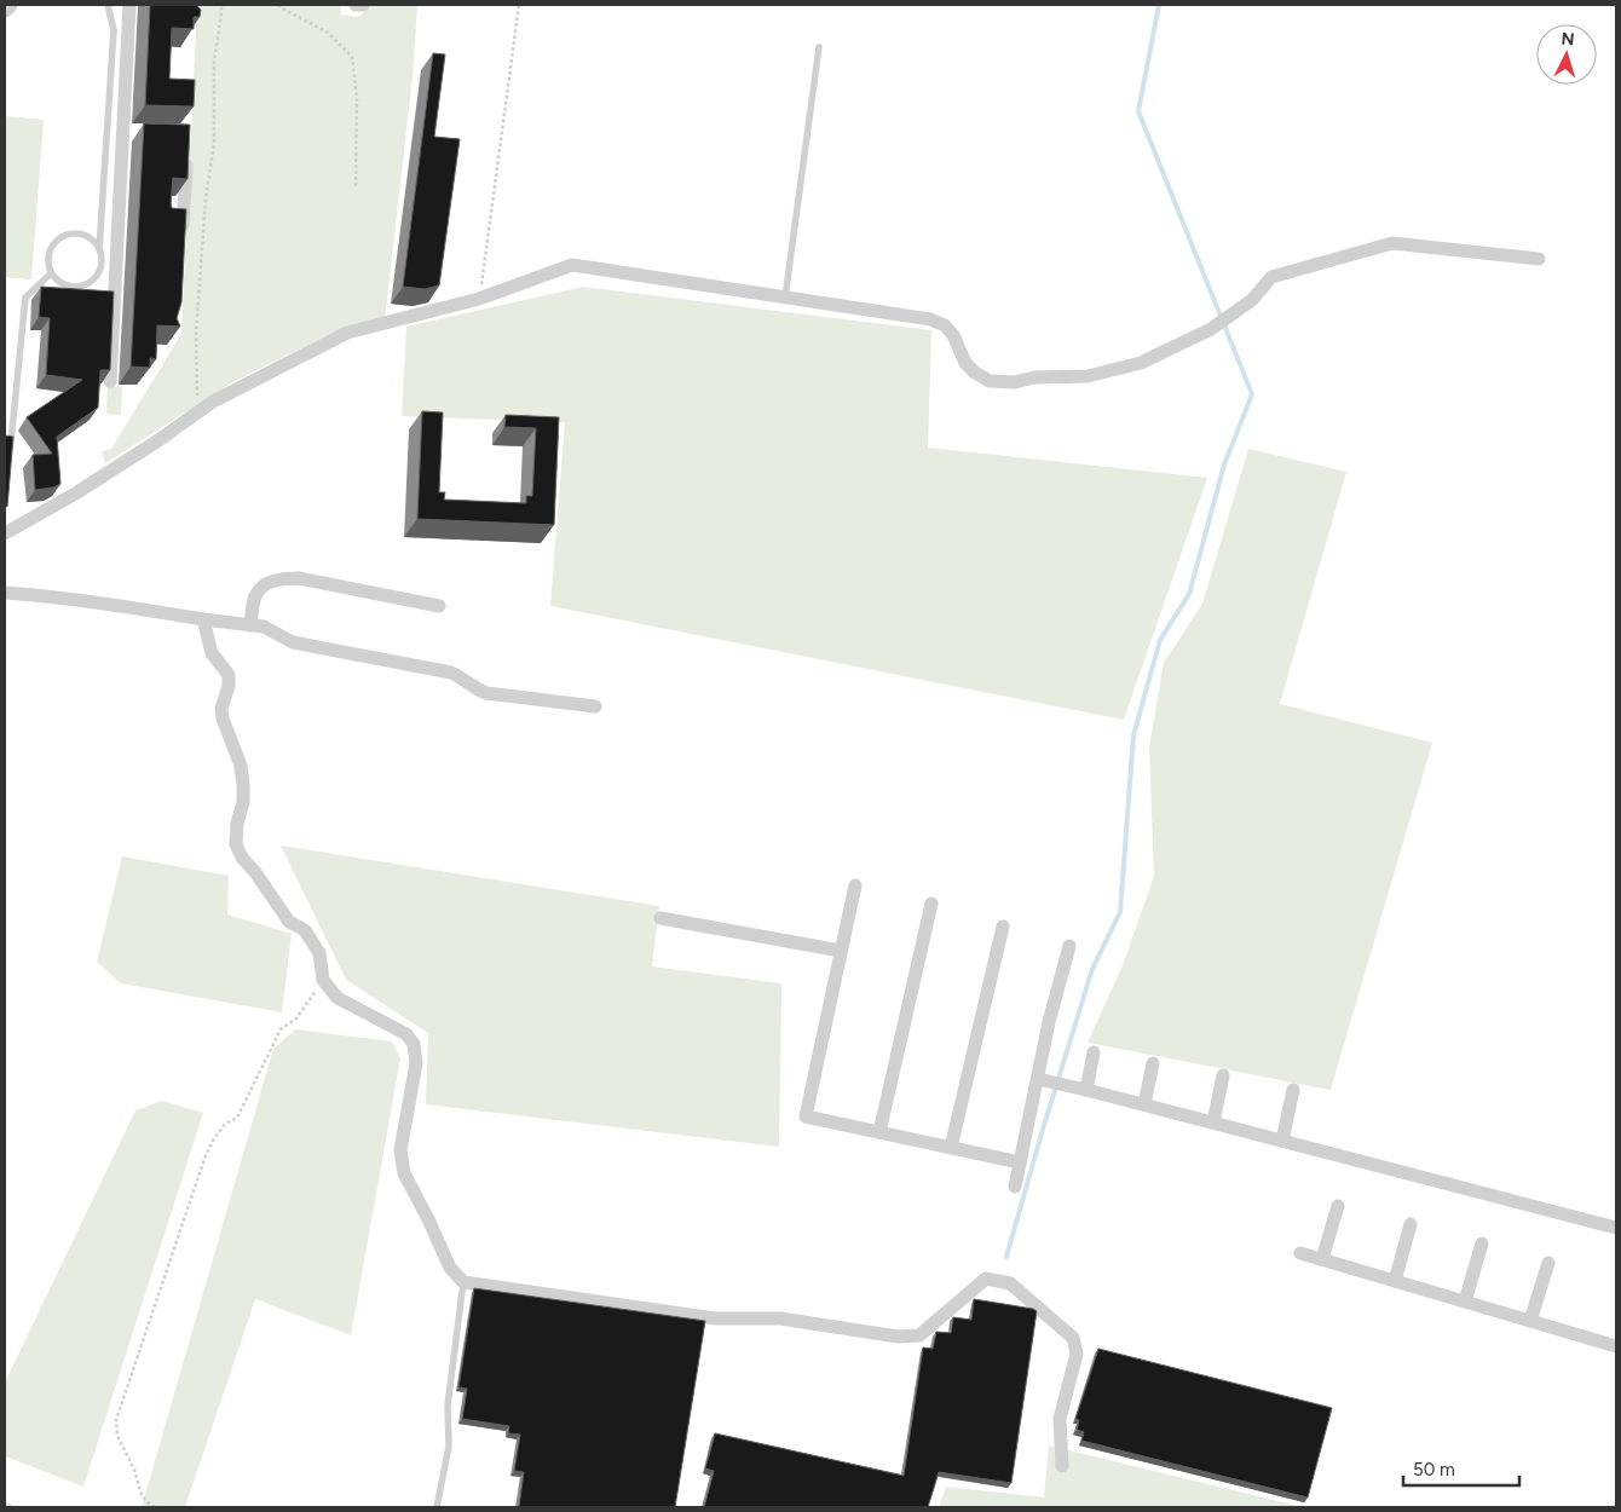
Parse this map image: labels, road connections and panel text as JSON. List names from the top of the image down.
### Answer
{
  "scale_bar": "50 m",
  "north": "top"
}
